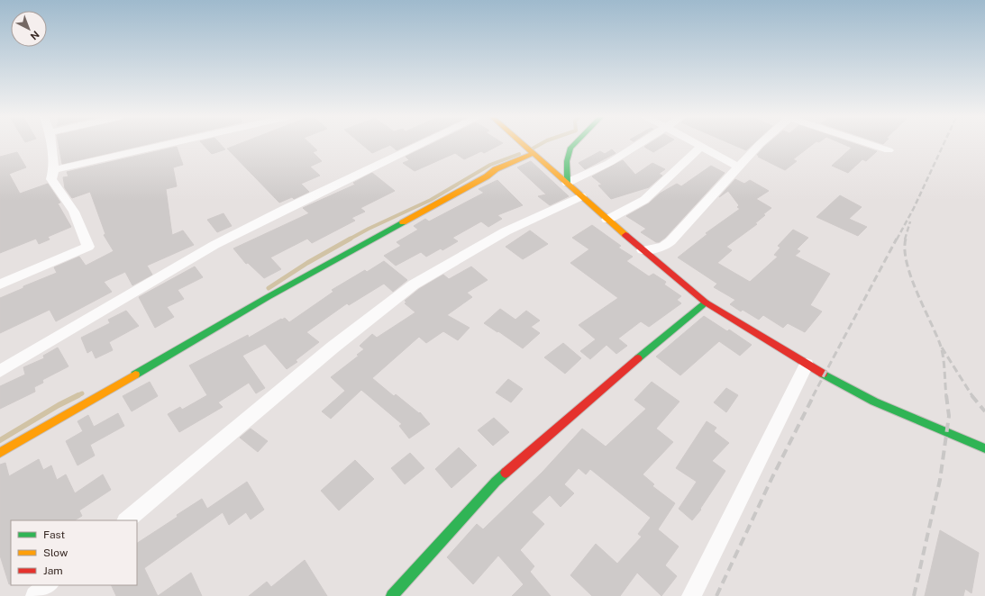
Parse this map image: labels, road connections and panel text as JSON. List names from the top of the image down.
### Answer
{
  "legend": ["Fast", "Slow", "Jam"],
  "north": "bottom right"
}
